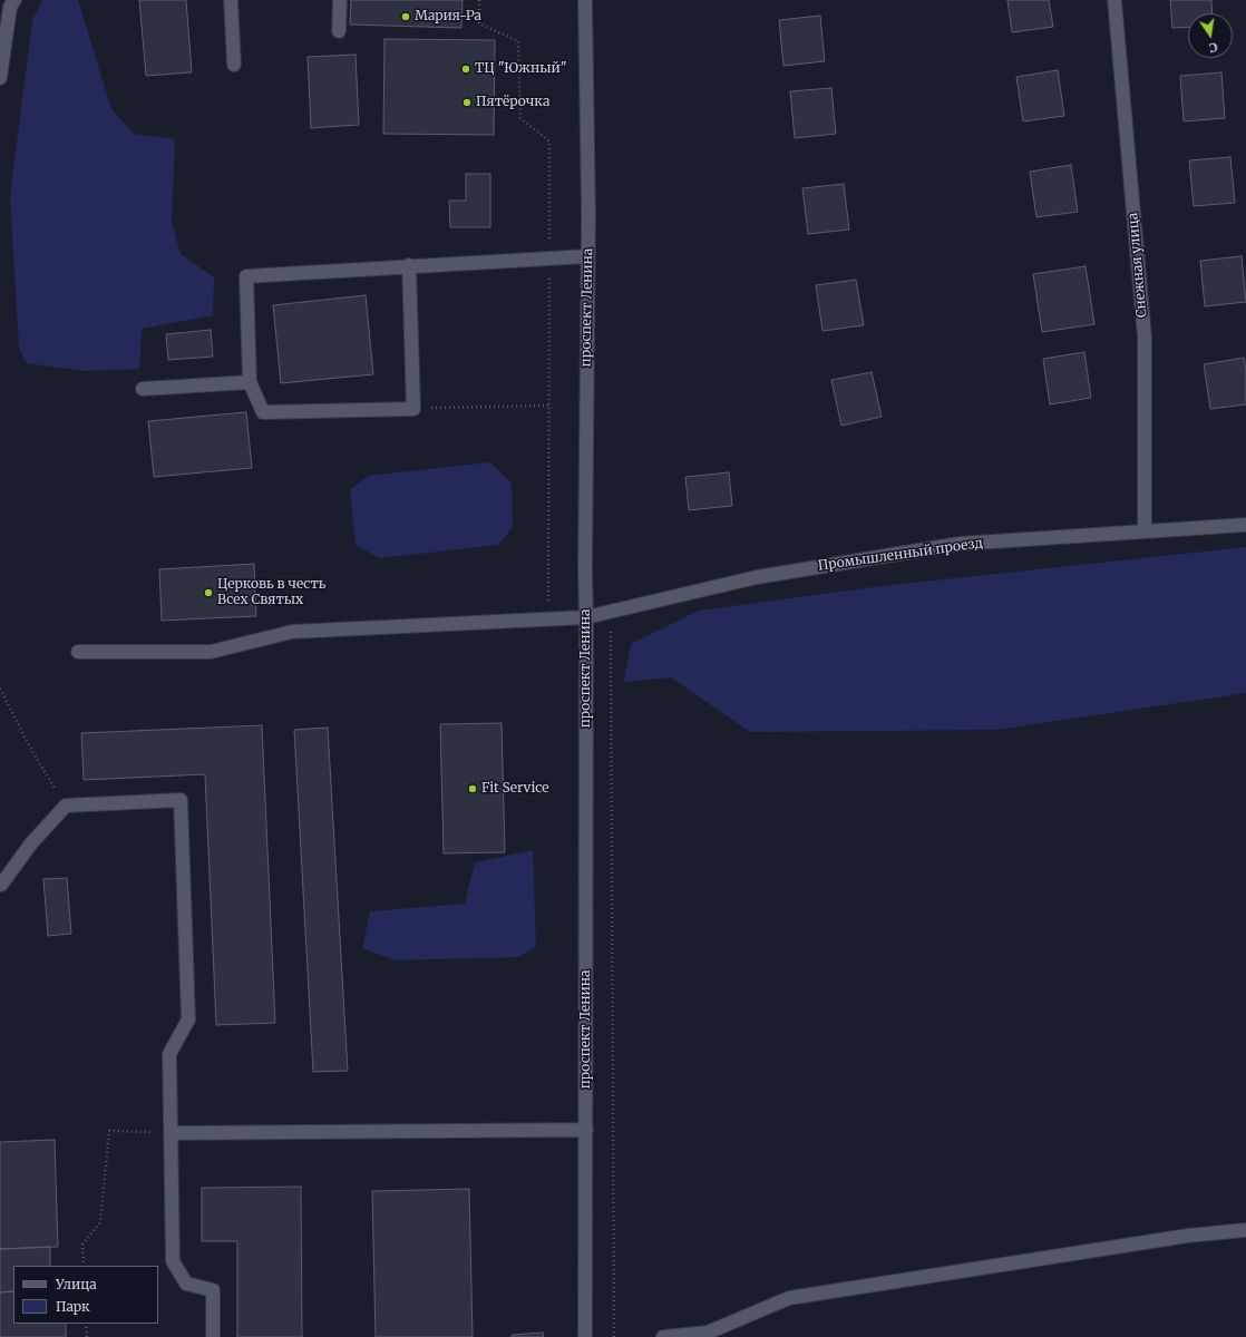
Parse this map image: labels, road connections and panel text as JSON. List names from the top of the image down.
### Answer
{
  "streets": {
    "street": ["Снежная улица", "проспект Ленина", "Промышленный проезд"]
  },
  "crossings": [
    ["Снежная улица", "Промышленный проезд"],
    ["проспект Ленина", "Промышленный проезд"]
  ],
  "places": [
    "Мария-Ра",
    "ТЦ \"Южный\"",
    "Пятёрочка",
    "Церковь в честь Всех Святых",
    "Fit Service"
  ],
  "legend": ["Улица", "Парк"],
  "north": "bottom"
}
